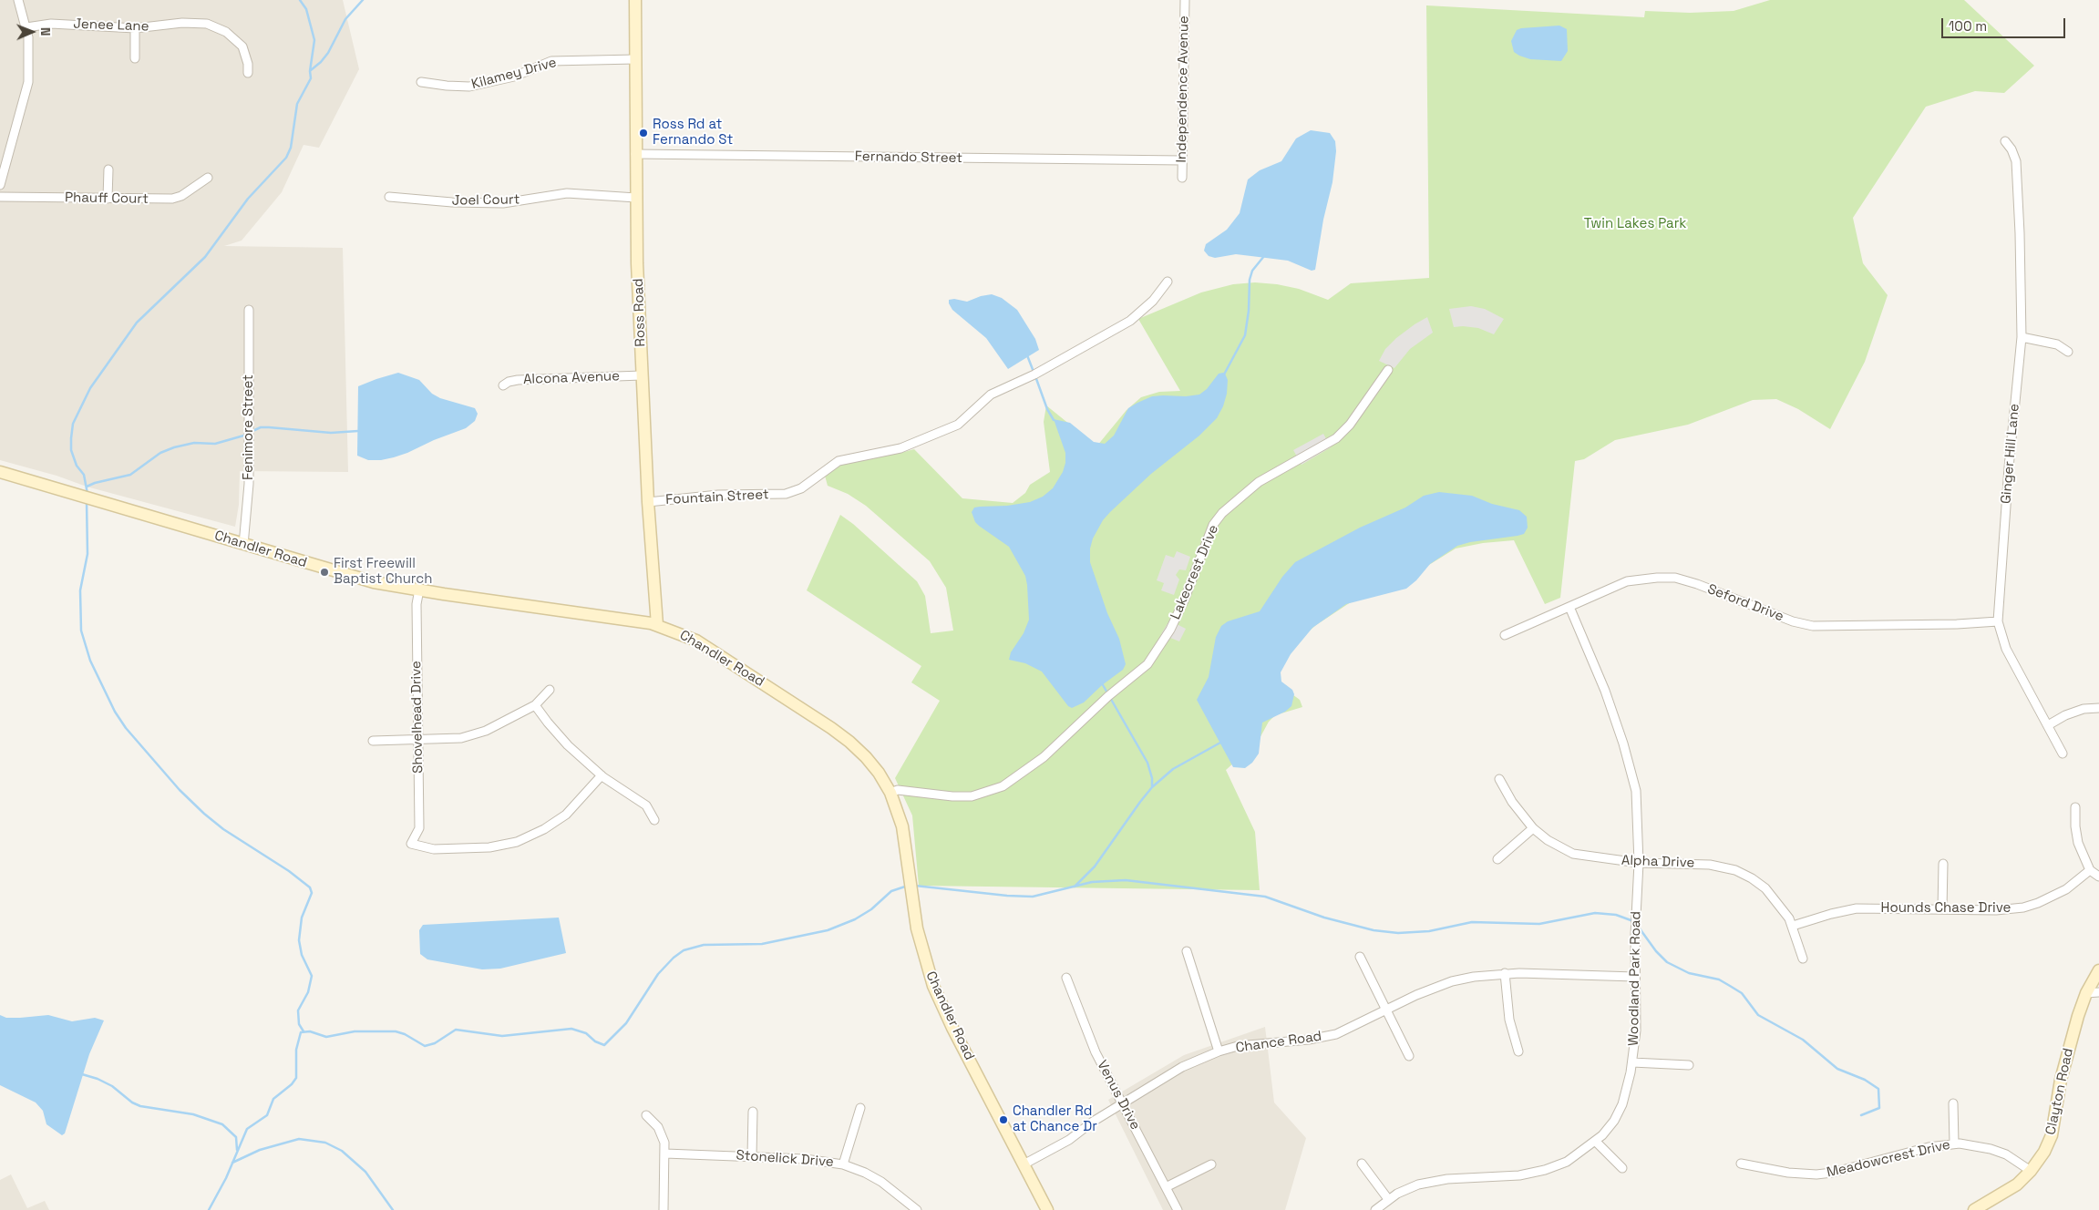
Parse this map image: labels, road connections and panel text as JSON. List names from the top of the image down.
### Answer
{
  "streets": {
    "street": [
      "Jenee Lane",
      "Kilamey Drive",
      "Independence Avenue",
      "Fernando Street",
      "Phauff Court",
      "Joel Court",
      "Ross Road",
      "Alcona Avenue",
      "Fenimore Street",
      "Ginger Hill Lane",
      "Fountain Street",
      "Chandler Road",
      "Lakecrest Drive",
      "Seford Drive",
      "Shovelhead Drive",
      "Alpha Drive",
      "Hounds Chase Drive",
      "Woodland Park Road",
      "Chance Road",
      "Clayton Road",
      "Venus Drive",
      "Stonelick Drive",
      "Meadowcrest Drive"
    ]
  },
  "crossings": [
    ["Kilamey Drive", "Ross Road"],
    ["Independence Avenue", "Fernando Street"],
    ["Fernando Street", "Ross Road"],
    ["Joel Court", "Ross Road"],
    ["Ross Road", "Alcona Avenue"],
    ["Ross Road", "Fountain Street"],
    ["Ross Road", "Chandler Road"],
    ["Fenimore Street", "Chandler Road"],
    ["Ginger Hill Lane", "Seford Drive"],
    ["Chandler Road", "Lakecrest Drive"],
    ["Chandler Road", "Shovelhead Drive"],
    ["Chandler Road", "Chance Road"],
    ["Seford Drive", "Woodland Park Road"],
    ["Alpha Drive", "Hounds Chase Drive"],
    ["Alpha Drive", "Woodland Park Road"],
    ["Woodland Park Road", "Chance Road"],
    ["Chance Road", "Venus Drive"],
    ["Clayton Road", "Meadowcrest Drive"]
  ],
  "parks": ["Twin Lakes Park"],
  "places": ["Ross Rd at Fernando St", "First Freewill Baptist Church", "Chandler Rd at Chance Dr"],
  "scale_bar": "100 m",
  "north": "right"
}
